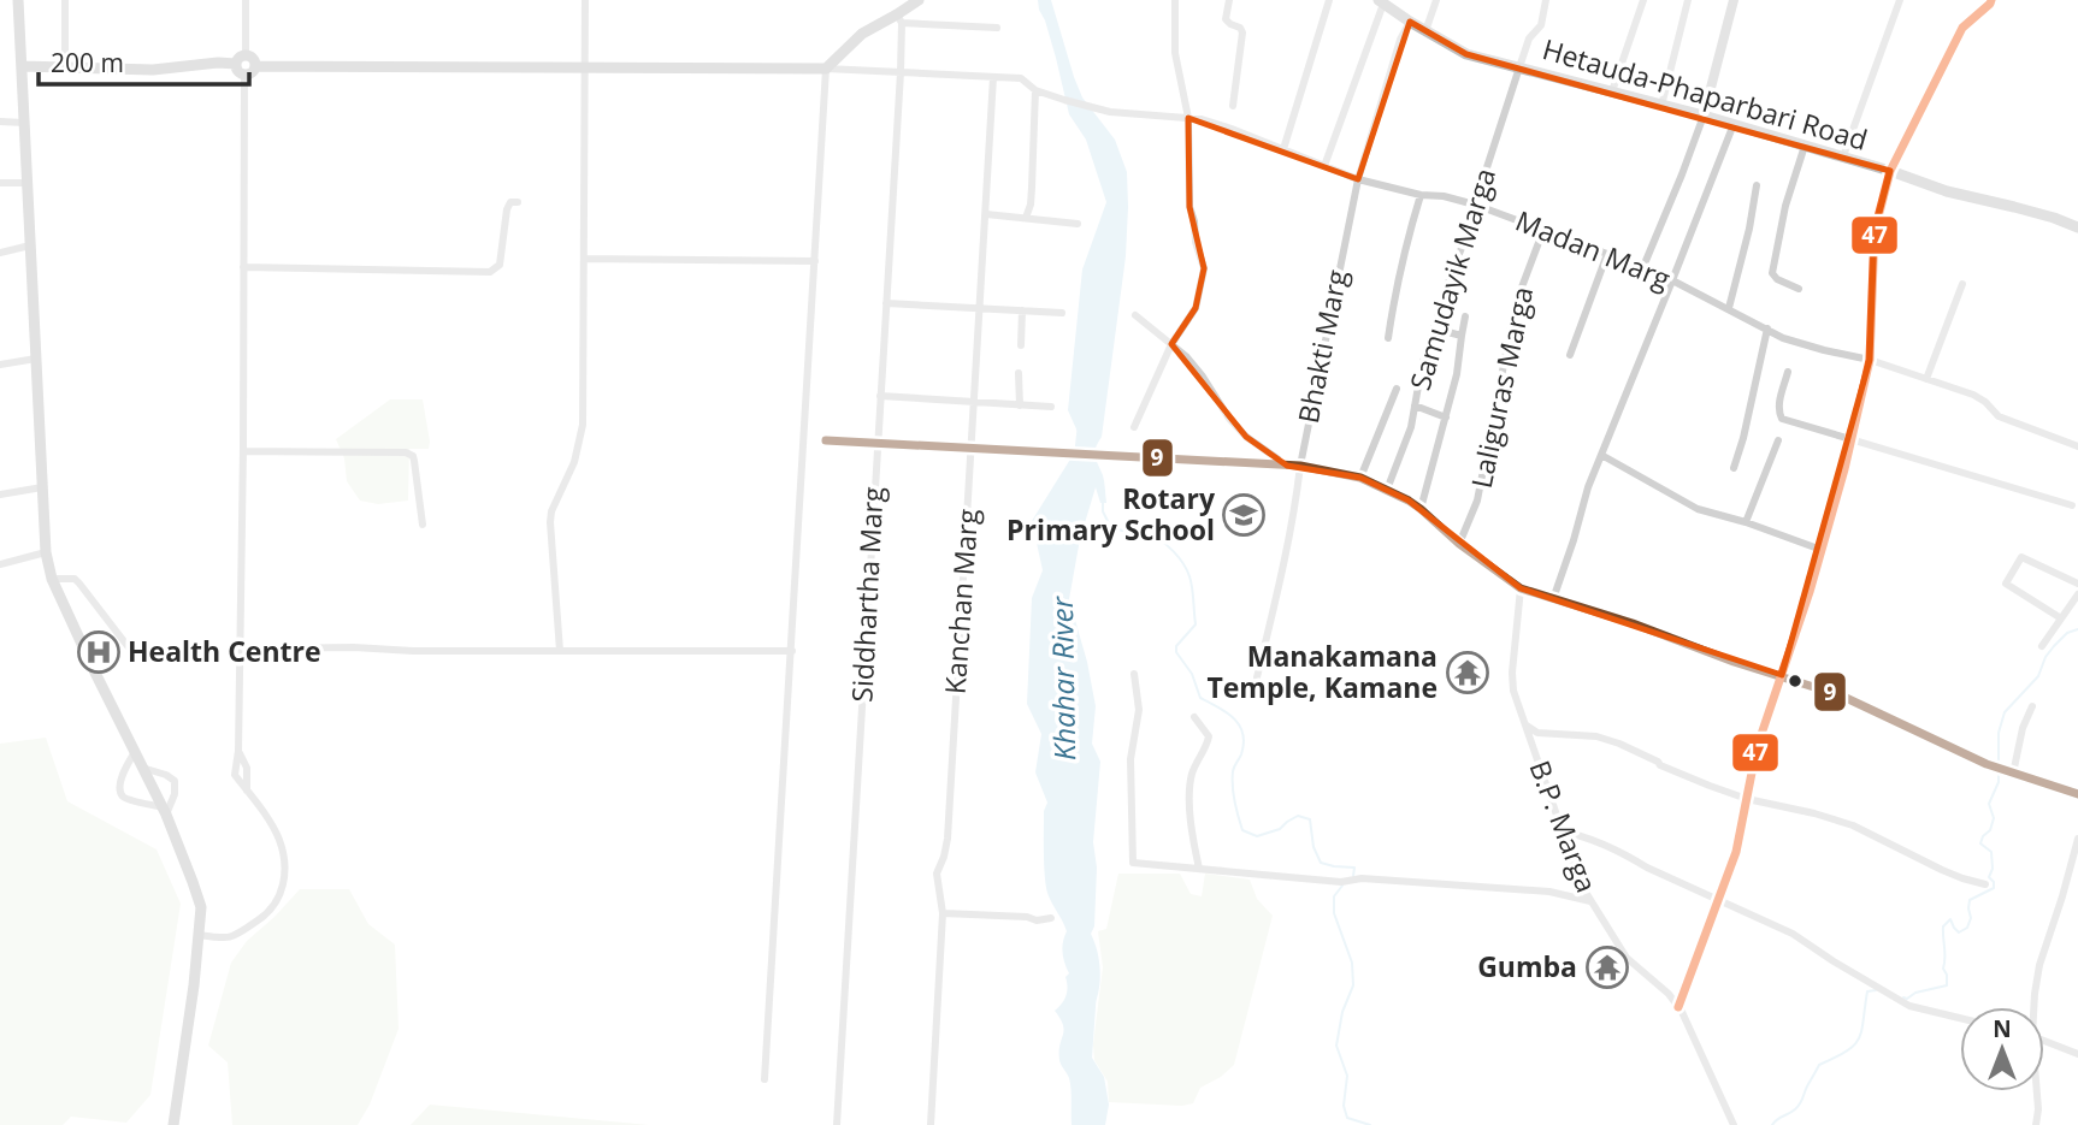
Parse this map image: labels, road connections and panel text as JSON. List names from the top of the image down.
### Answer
{
  "streets": {
    "highway": ["Hetauda-Phaparbari Road"],
    "street": [
      "Madan Marg",
      "Samudayik Marga",
      "Bhakti Marg",
      "Laliguras Marga",
      "Siddhartha Marg",
      "Kanchan Marg",
      "B.P. Marga"
    ]
  },
  "crossings": [
    ["Hetauda-Phaparbari Road", "Samudayik Marga"],
    ["Hetauda-Phaparbari Road", "Bhakti Marg"],
    ["Madan Marg", "Samudayik Marga"],
    ["Madan Marg", "Bhakti Marg"],
    ["Madan Marg", "Laliguras Marga"],
    ["Madan Marg", "Siddhartha Marg"],
    ["Madan Marg", "Kanchan Marg"]
  ],
  "water": ["Khahar River"],
  "places": {
    "school or university": ["Rotary Primary School"],
    "hospital": ["Health Centre"],
    "temple": ["Manakamana Temple, Kamane", "Gumba"]
  },
  "lines": ["transit line 47", "transit line 9"],
  "scale_bar": "200 m",
  "north": "top"
}
